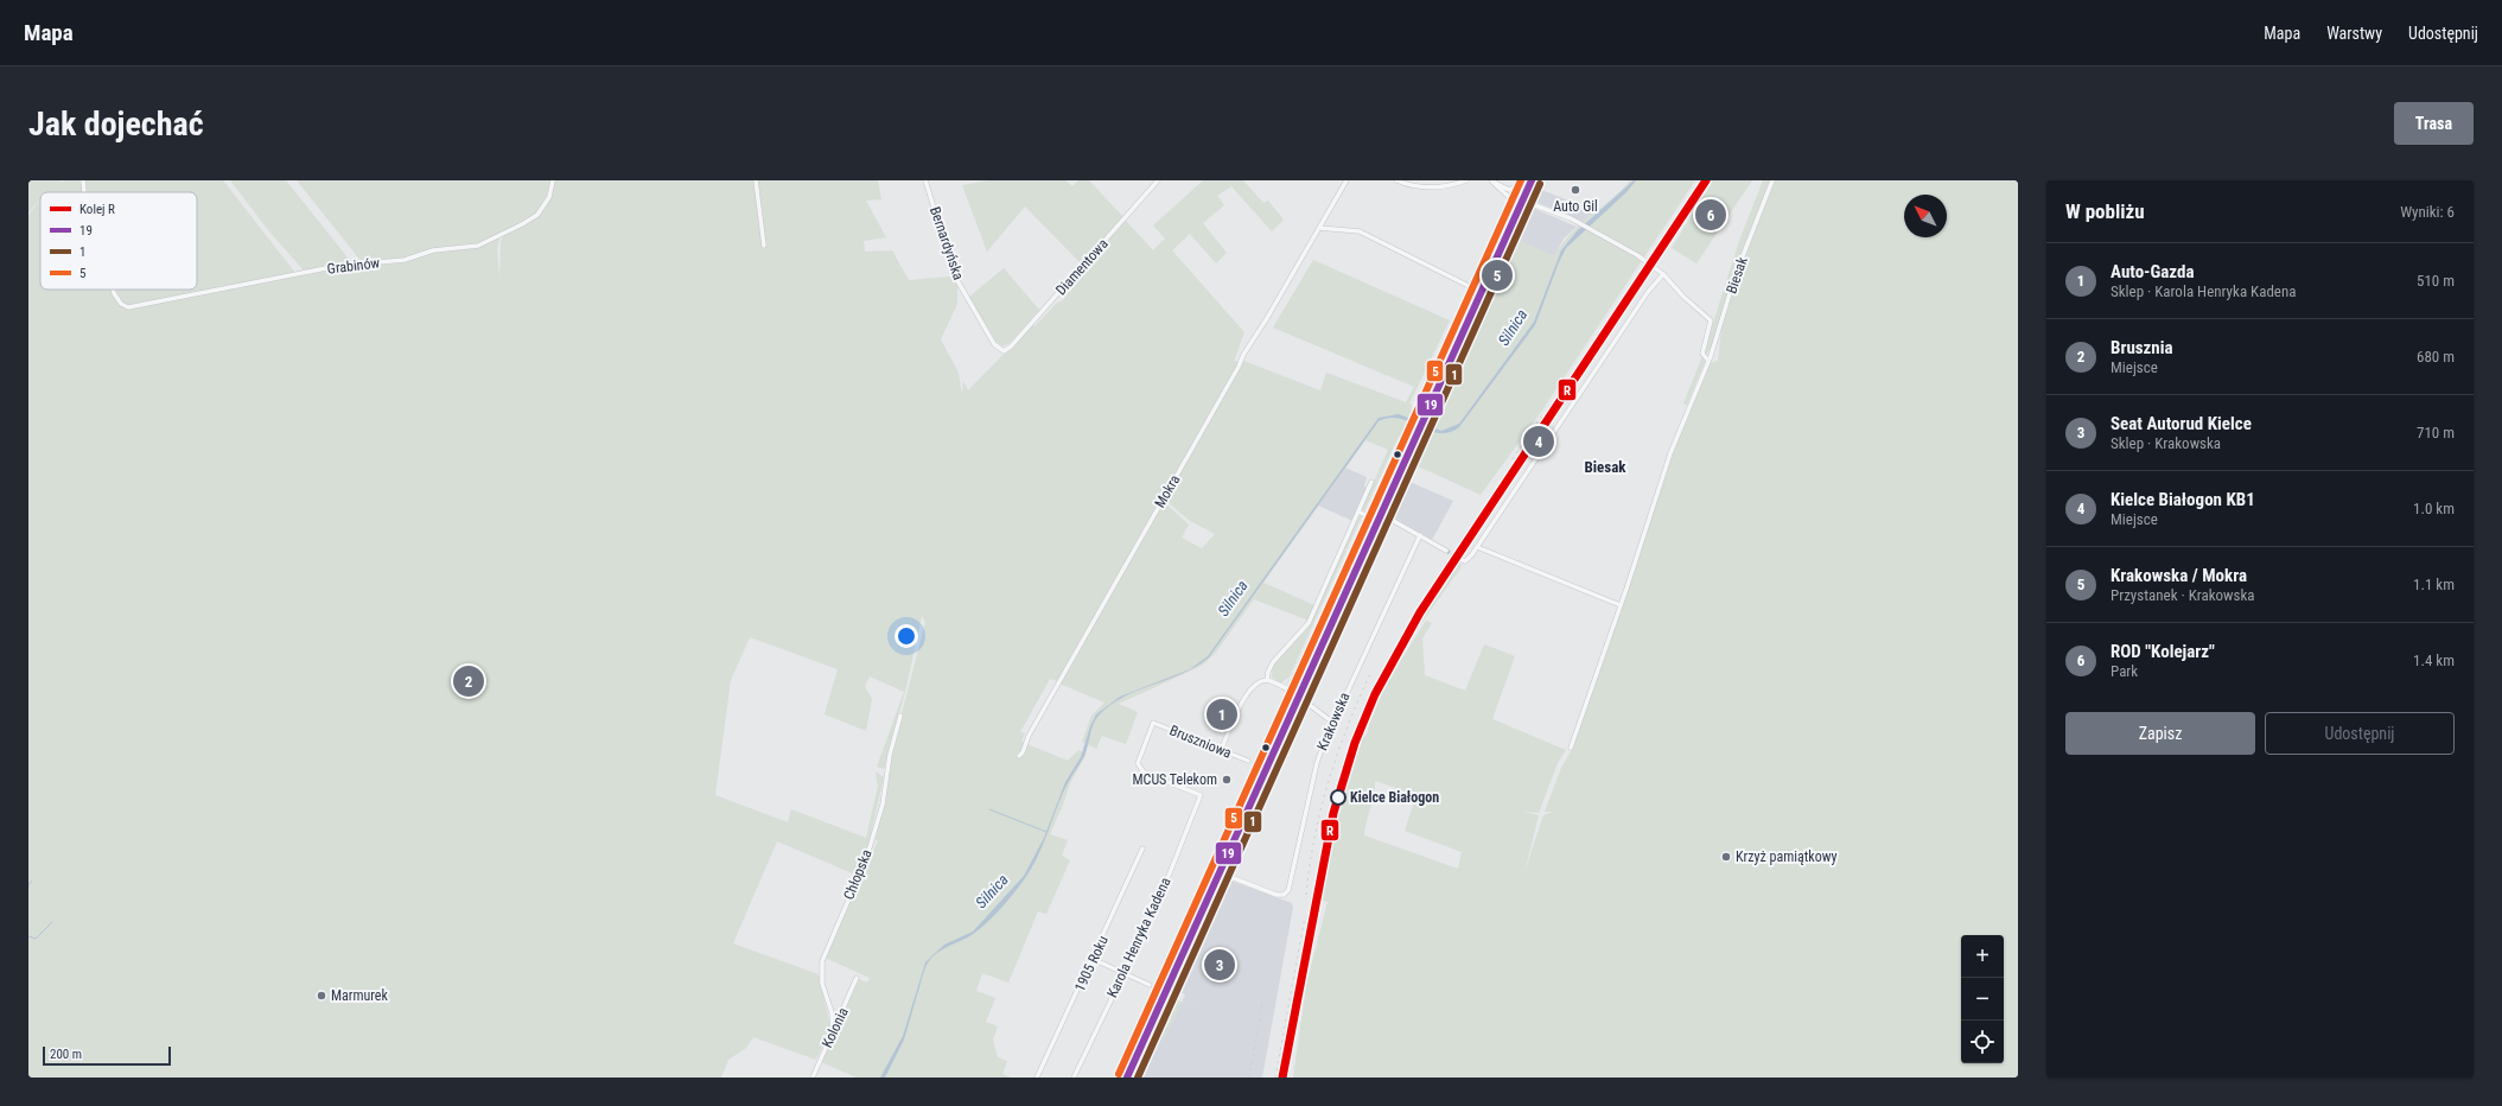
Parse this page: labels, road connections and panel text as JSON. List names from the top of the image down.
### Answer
{
  "streets": {
    "street": [
      "Bernardyńska",
      "Grabinów",
      "Diamentowa",
      "Biesak",
      "Mokra",
      "Krakowska",
      "Bruszniowa",
      "Chłopska",
      "Karola Henryka Kadena",
      "1905 Roku",
      "Kolonia"
    ]
  },
  "crossings": [
    ["Bernardyńska", "Diamentowa"],
    ["Bruszniowa", "Karola Henryka Kadena"],
    ["Chłopska", "Kolonia"]
  ],
  "districts": ["Biesak"],
  "water": ["Silnica"],
  "places": [
    "Auto Gil",
    "MCUS Telekom",
    "Kielce Białogon",
    "Krzyż pamiątkowy",
    "Marmurek"
  ],
  "lines": [
    "rail line R",
    "transit line 19",
    "transit line 5",
    "transit line 1"
  ],
  "legend": [
    "Kolej R",
    "19",
    "1",
    "5"
  ],
  "scale_bar": "200 m",
  "north": "top left",
  "page": {
    "header": "Mapa",
    "nav": ["Mapa", "Warstwy", "Udostępnij"],
    "buttons": [
      "Trasa",
      ["Zapisz", "Udostępnij"]
    ],
    "title": "Jak dojechać",
    "heading": ["W pobliżu", "Wyniki: 6"],
    "pins": [
      "6",
      "5",
      "4",
      "2",
      "1",
      "3"
    ],
    "list": [
      {
        "mark": "1",
        "name": "Auto-Gazda",
        "note": "Sklep · Karola Henryka Kadena",
        "value": "510 m"
      },
      {
        "mark": "2",
        "name": "Brusznia",
        "note": "Miejsce",
        "value": "680 m"
      },
      {
        "mark": "3",
        "name": "Seat Autorud Kielce",
        "note": "Sklep · Krakowska",
        "value": "710 m"
      },
      {
        "mark": "4",
        "name": "Kielce Białogon KB1",
        "note": "Miejsce",
        "value": "1.0 km"
      },
      {
        "mark": "5",
        "name": "Krakowska / Mokra",
        "note": "Przystanek · Krakowska",
        "value": "1.1 km"
      },
      {
        "mark": "6",
        "name": "ROD \"Kolejarz\"",
        "note": "Park",
        "value": "1.4 km"
      }
    ],
    "map_buttons": ["+", "−"],
    "scale": "200 m"
  }
}
